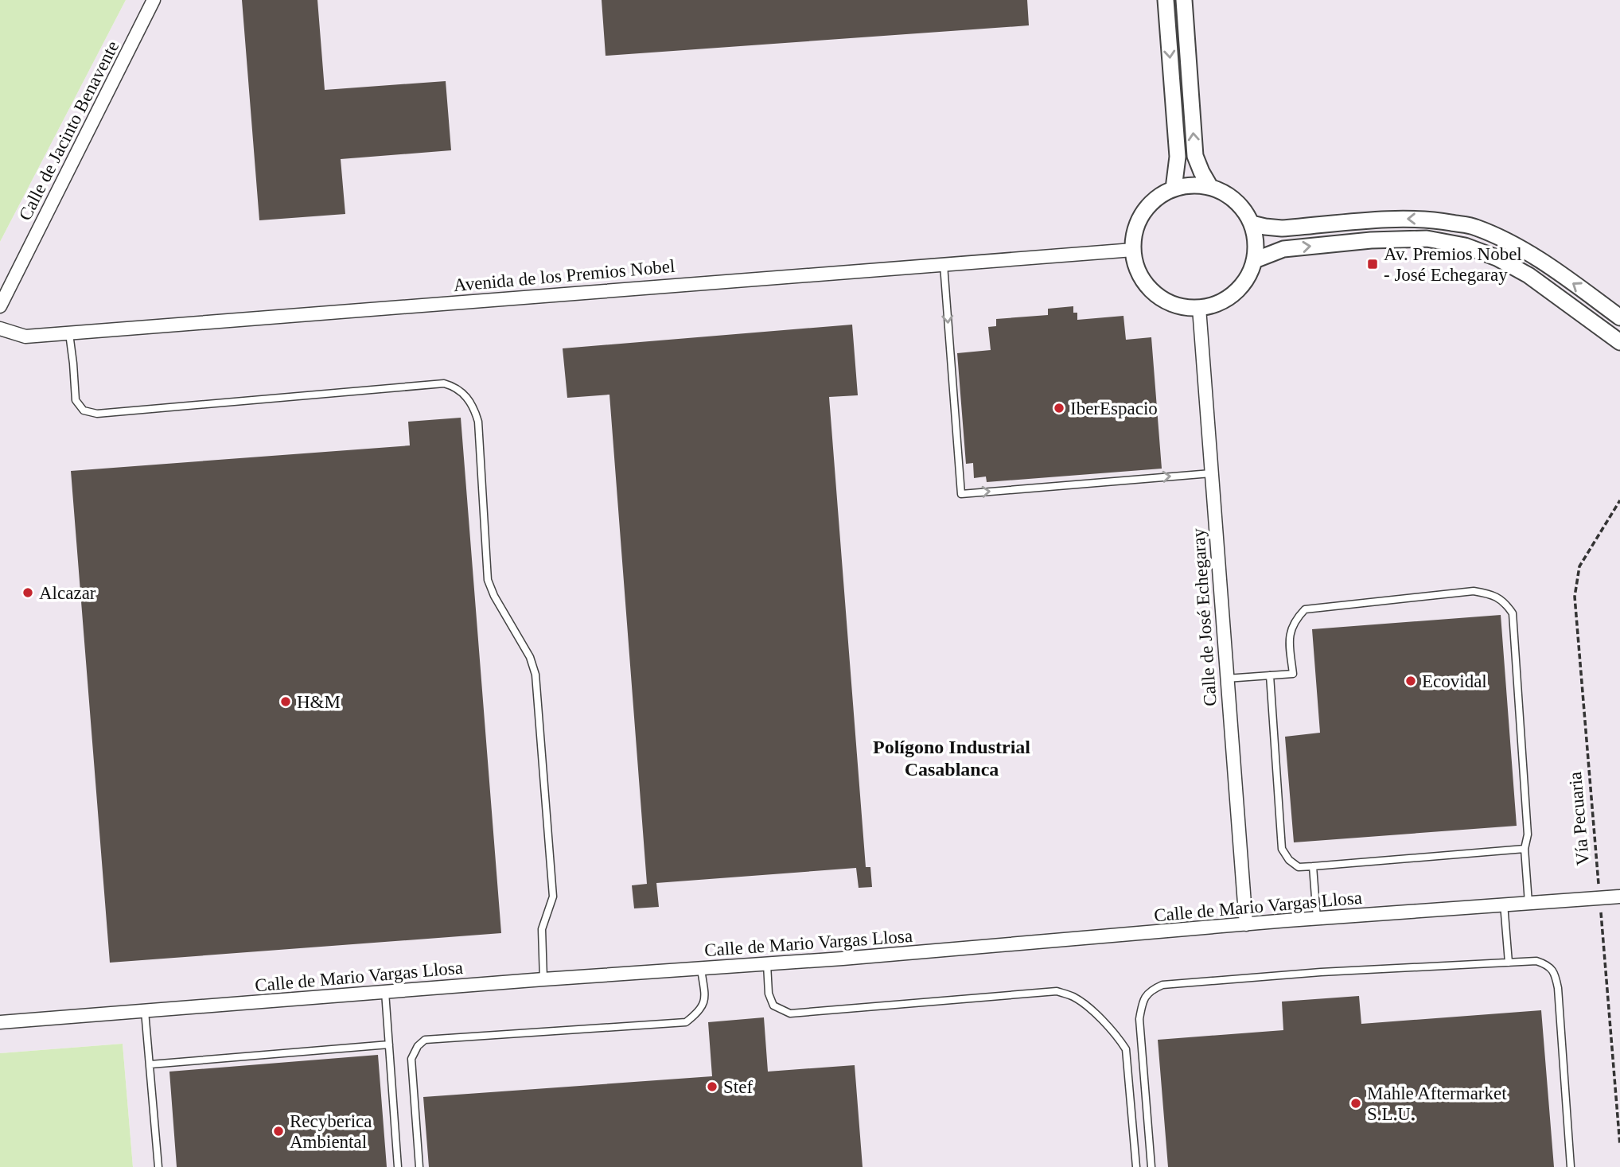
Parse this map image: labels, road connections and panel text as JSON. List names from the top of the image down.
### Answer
{
  "streets": {
    "street": [
      "Calle de Jacinto Benavente",
      "Avenida de los Premios Nobel",
      "Calle de José Echegaray",
      "Calle de Mario Vargas Llosa"
    ],
    "path": ["Vía Pecuaria"]
  },
  "crossings": [
    ["Avenida de los Premios Nobel", "Calle de José Echegaray"],
    ["Calle de José Echegaray", "Calle de Mario Vargas Llosa"],
    ["Vía Pecuaria", "Calle de Mario Vargas Llosa"]
  ],
  "districts": ["Polígono Industrial Casablanca"],
  "places": {
    "transit": ["Av. Premios Nobel - José Echegaray"],
    "other": [
      "IberEspacio",
      "Alcazar",
      "Ecovidal",
      "H&M",
      "Stef",
      "Mahle Aftermarket S.L.U.",
      "Recyberica Ambiental"
    ]
  }
}
